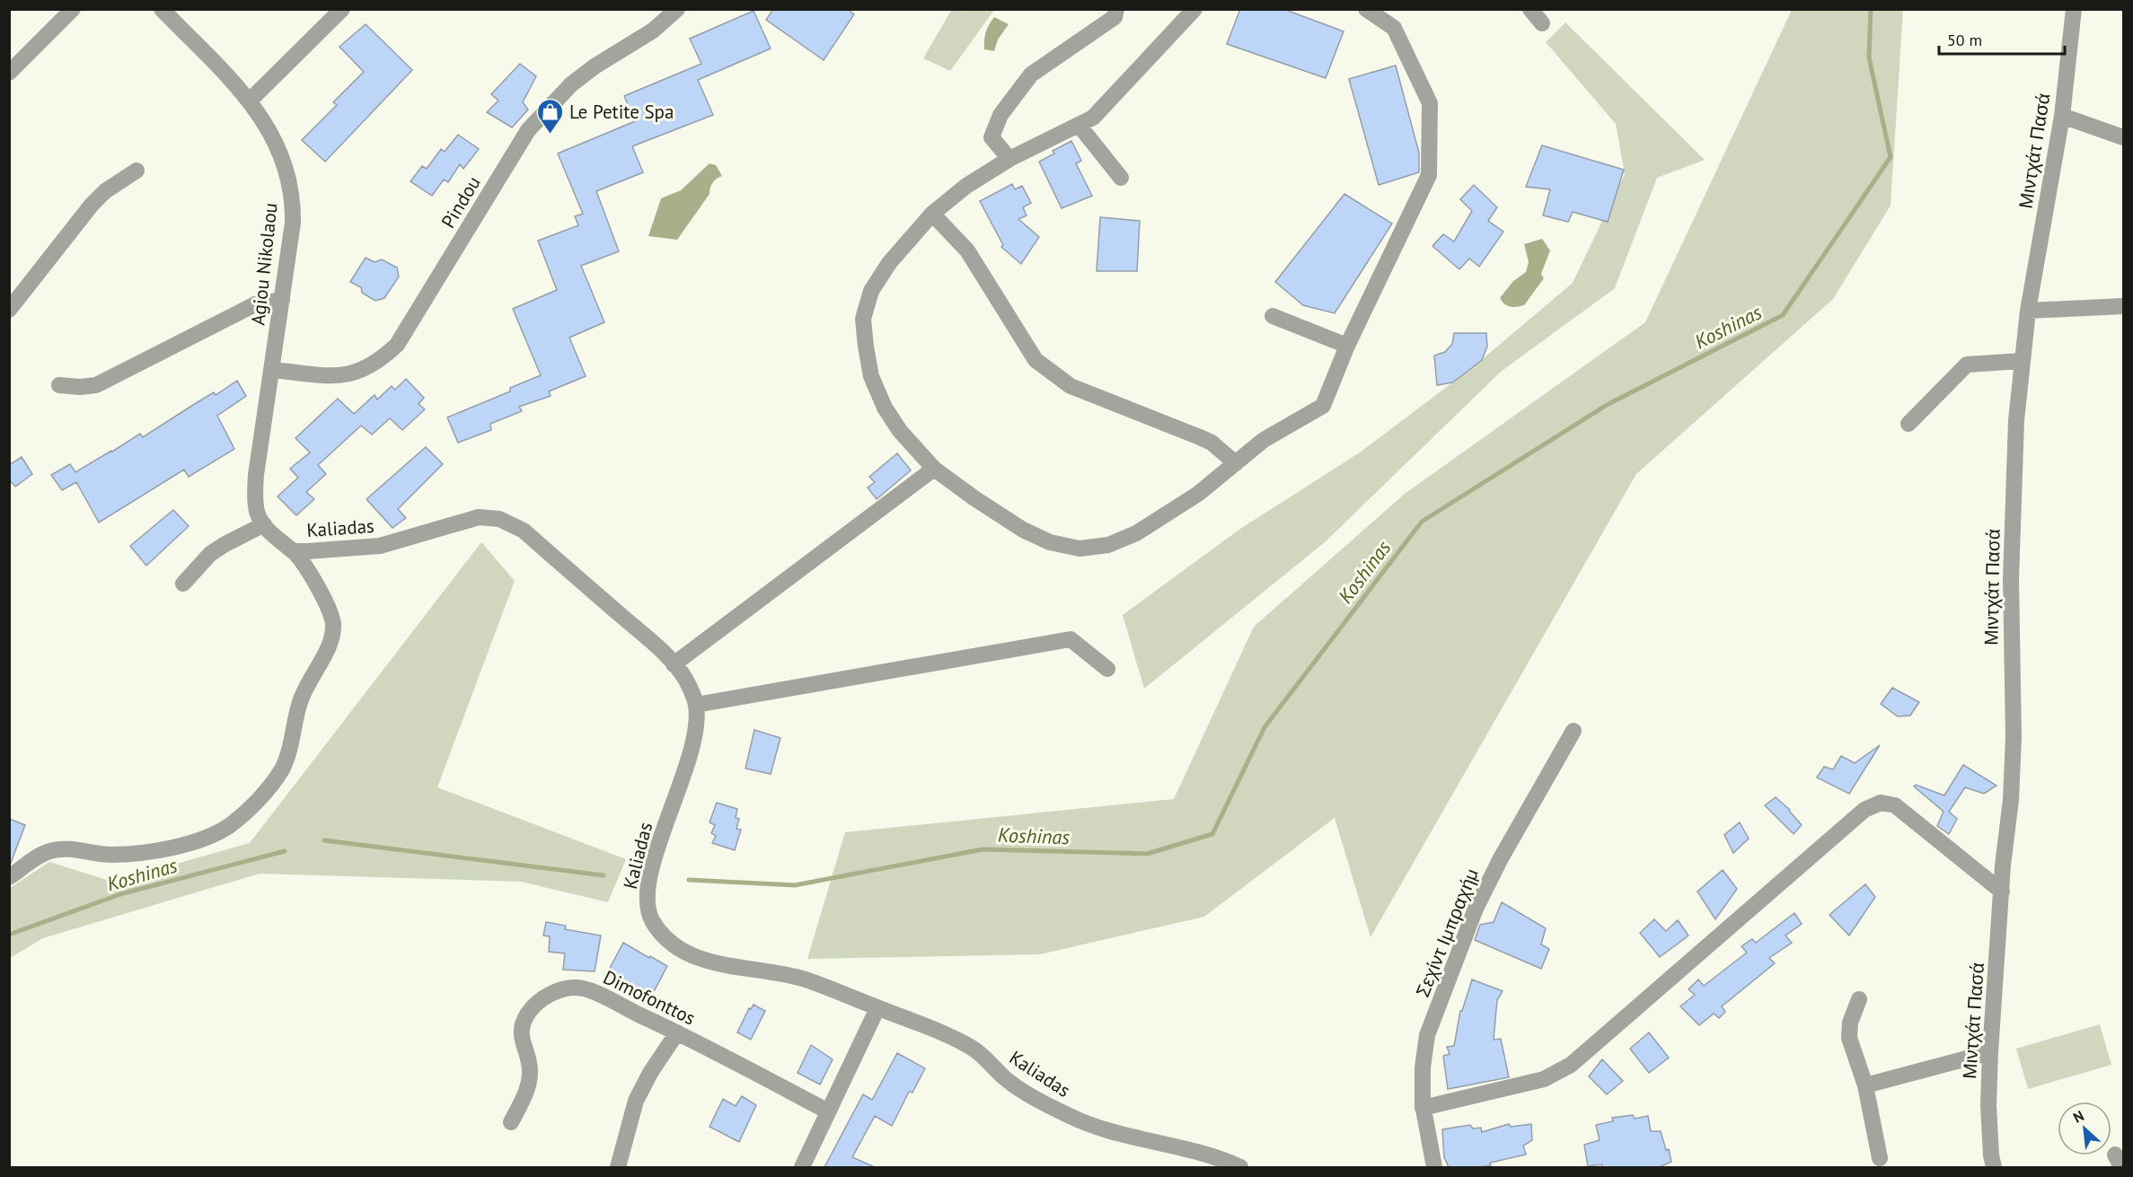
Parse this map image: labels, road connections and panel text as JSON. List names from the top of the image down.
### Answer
{
  "streets": {
    "street": [
      "Μιντχάτ Πασά",
      "Pindou",
      "Agiou Nikolaou",
      "Kaliadas",
      "Σεχίντ Ιμπραχήμ",
      "Dimofonttos"
    ]
  },
  "crossings": [
    ["Pindou", "Agiou Nikolaou"],
    ["Agiou Nikolaou", "Kaliadas"]
  ],
  "water": ["Koshinas"],
  "places": {
    "shop": ["Le Petite Spa"]
  },
  "scale_bar": "50 m",
  "north": "top left"
}
